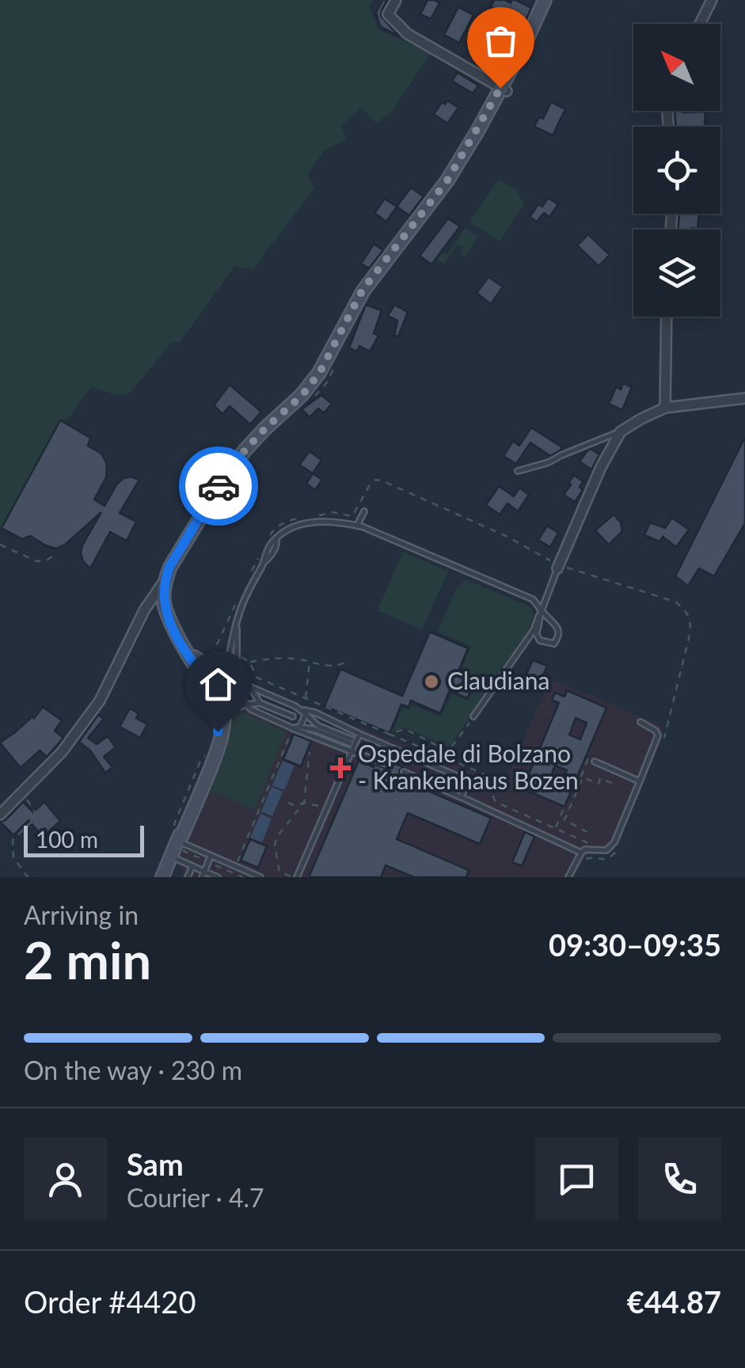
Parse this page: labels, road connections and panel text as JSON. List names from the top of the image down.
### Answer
{
  "places": {
    "other": ["Claudiana"],
    "health": ["Ospedale di Bolzano - Krankenhaus Bozen"]
  },
  "scale_bar": "100 m",
  "north": "top left",
  "page": {
    "scale": "100 m",
    "heading": ["2 min", "Arriving in", "09:30–09:35"],
    "panel": [
      "Sam",
      "Courier · 4.7",
      "Order #4420",
      "€44.87"
    ],
    "bar": "On the way · 230 m"
  }
}
